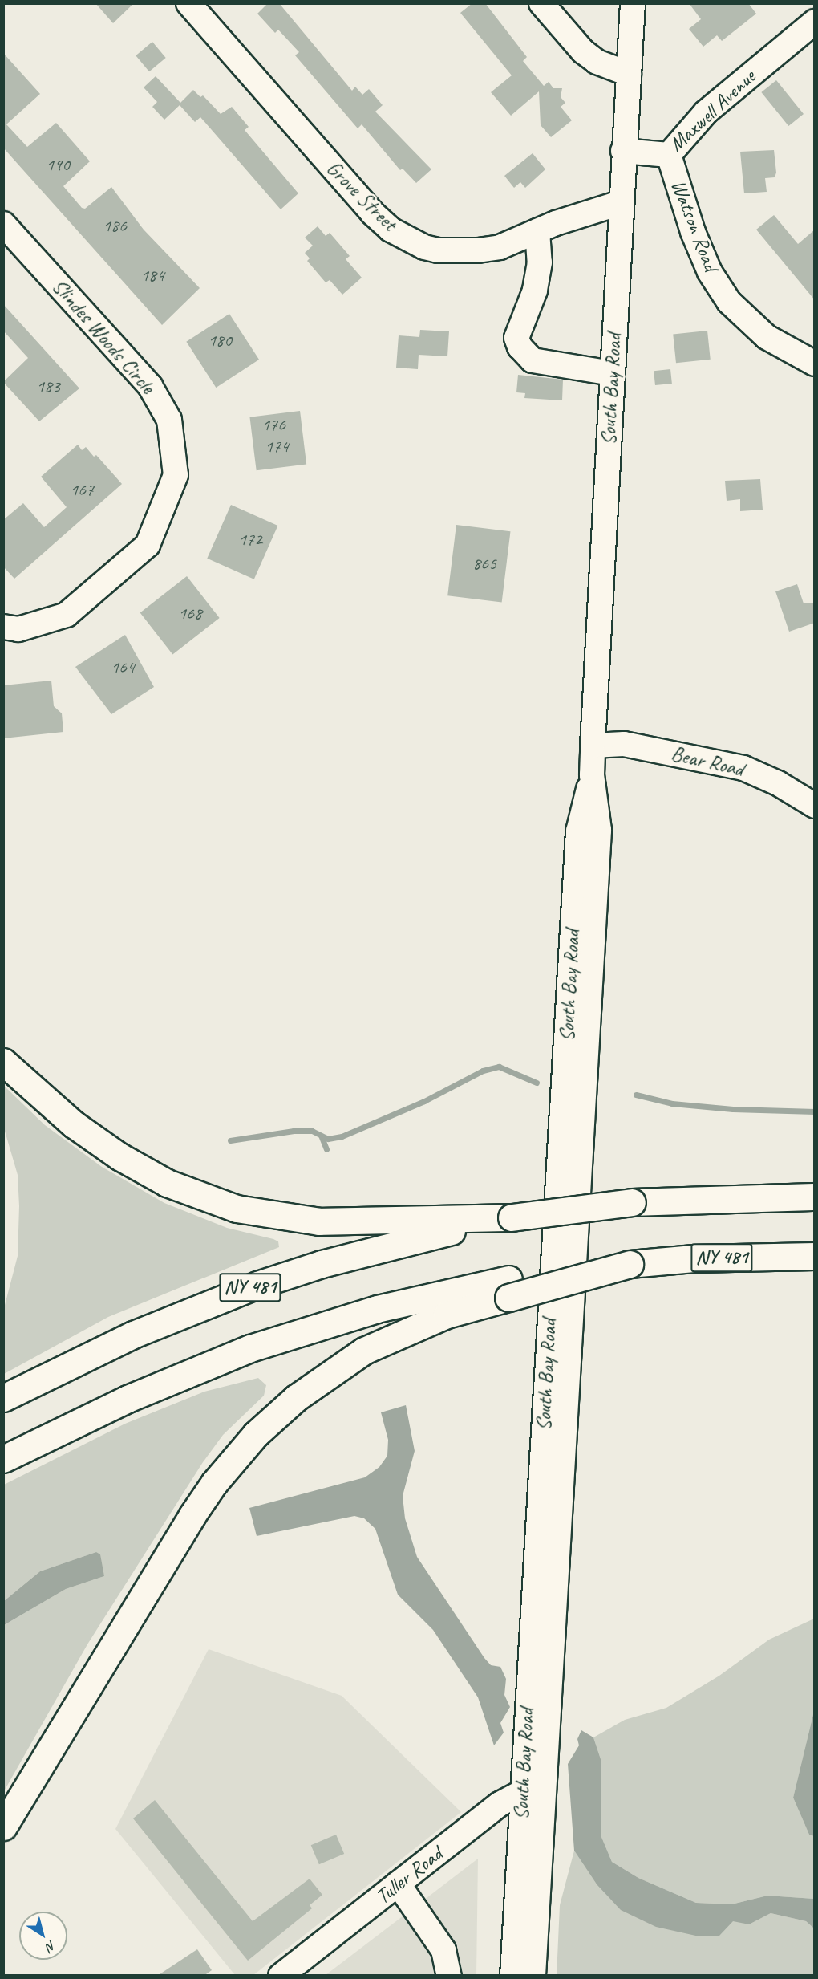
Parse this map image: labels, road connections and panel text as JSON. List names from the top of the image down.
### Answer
{
  "streets": {
    "highway": ["NY 481"],
    "street": [
      "Maxwell Avenue",
      "Grove Street",
      "Watson Road",
      "Slindes Woods Circle",
      "South Bay Road",
      "Bear Road",
      "Tuller Road"
    ]
  },
  "crossings": [
    ["Maxwell Avenue", "Watson Road"],
    ["Maxwell Avenue", "South Bay Road"],
    ["Grove Street", "South Bay Road"],
    ["South Bay Road", "Bear Road"],
    ["South Bay Road", "Tuller Road"]
  ],
  "house_numbers": [
    "190",
    "186",
    "184",
    "180",
    "183",
    "176",
    "174",
    "167",
    "172",
    "865",
    "168",
    "164"
  ],
  "north": "bottom right"
}
